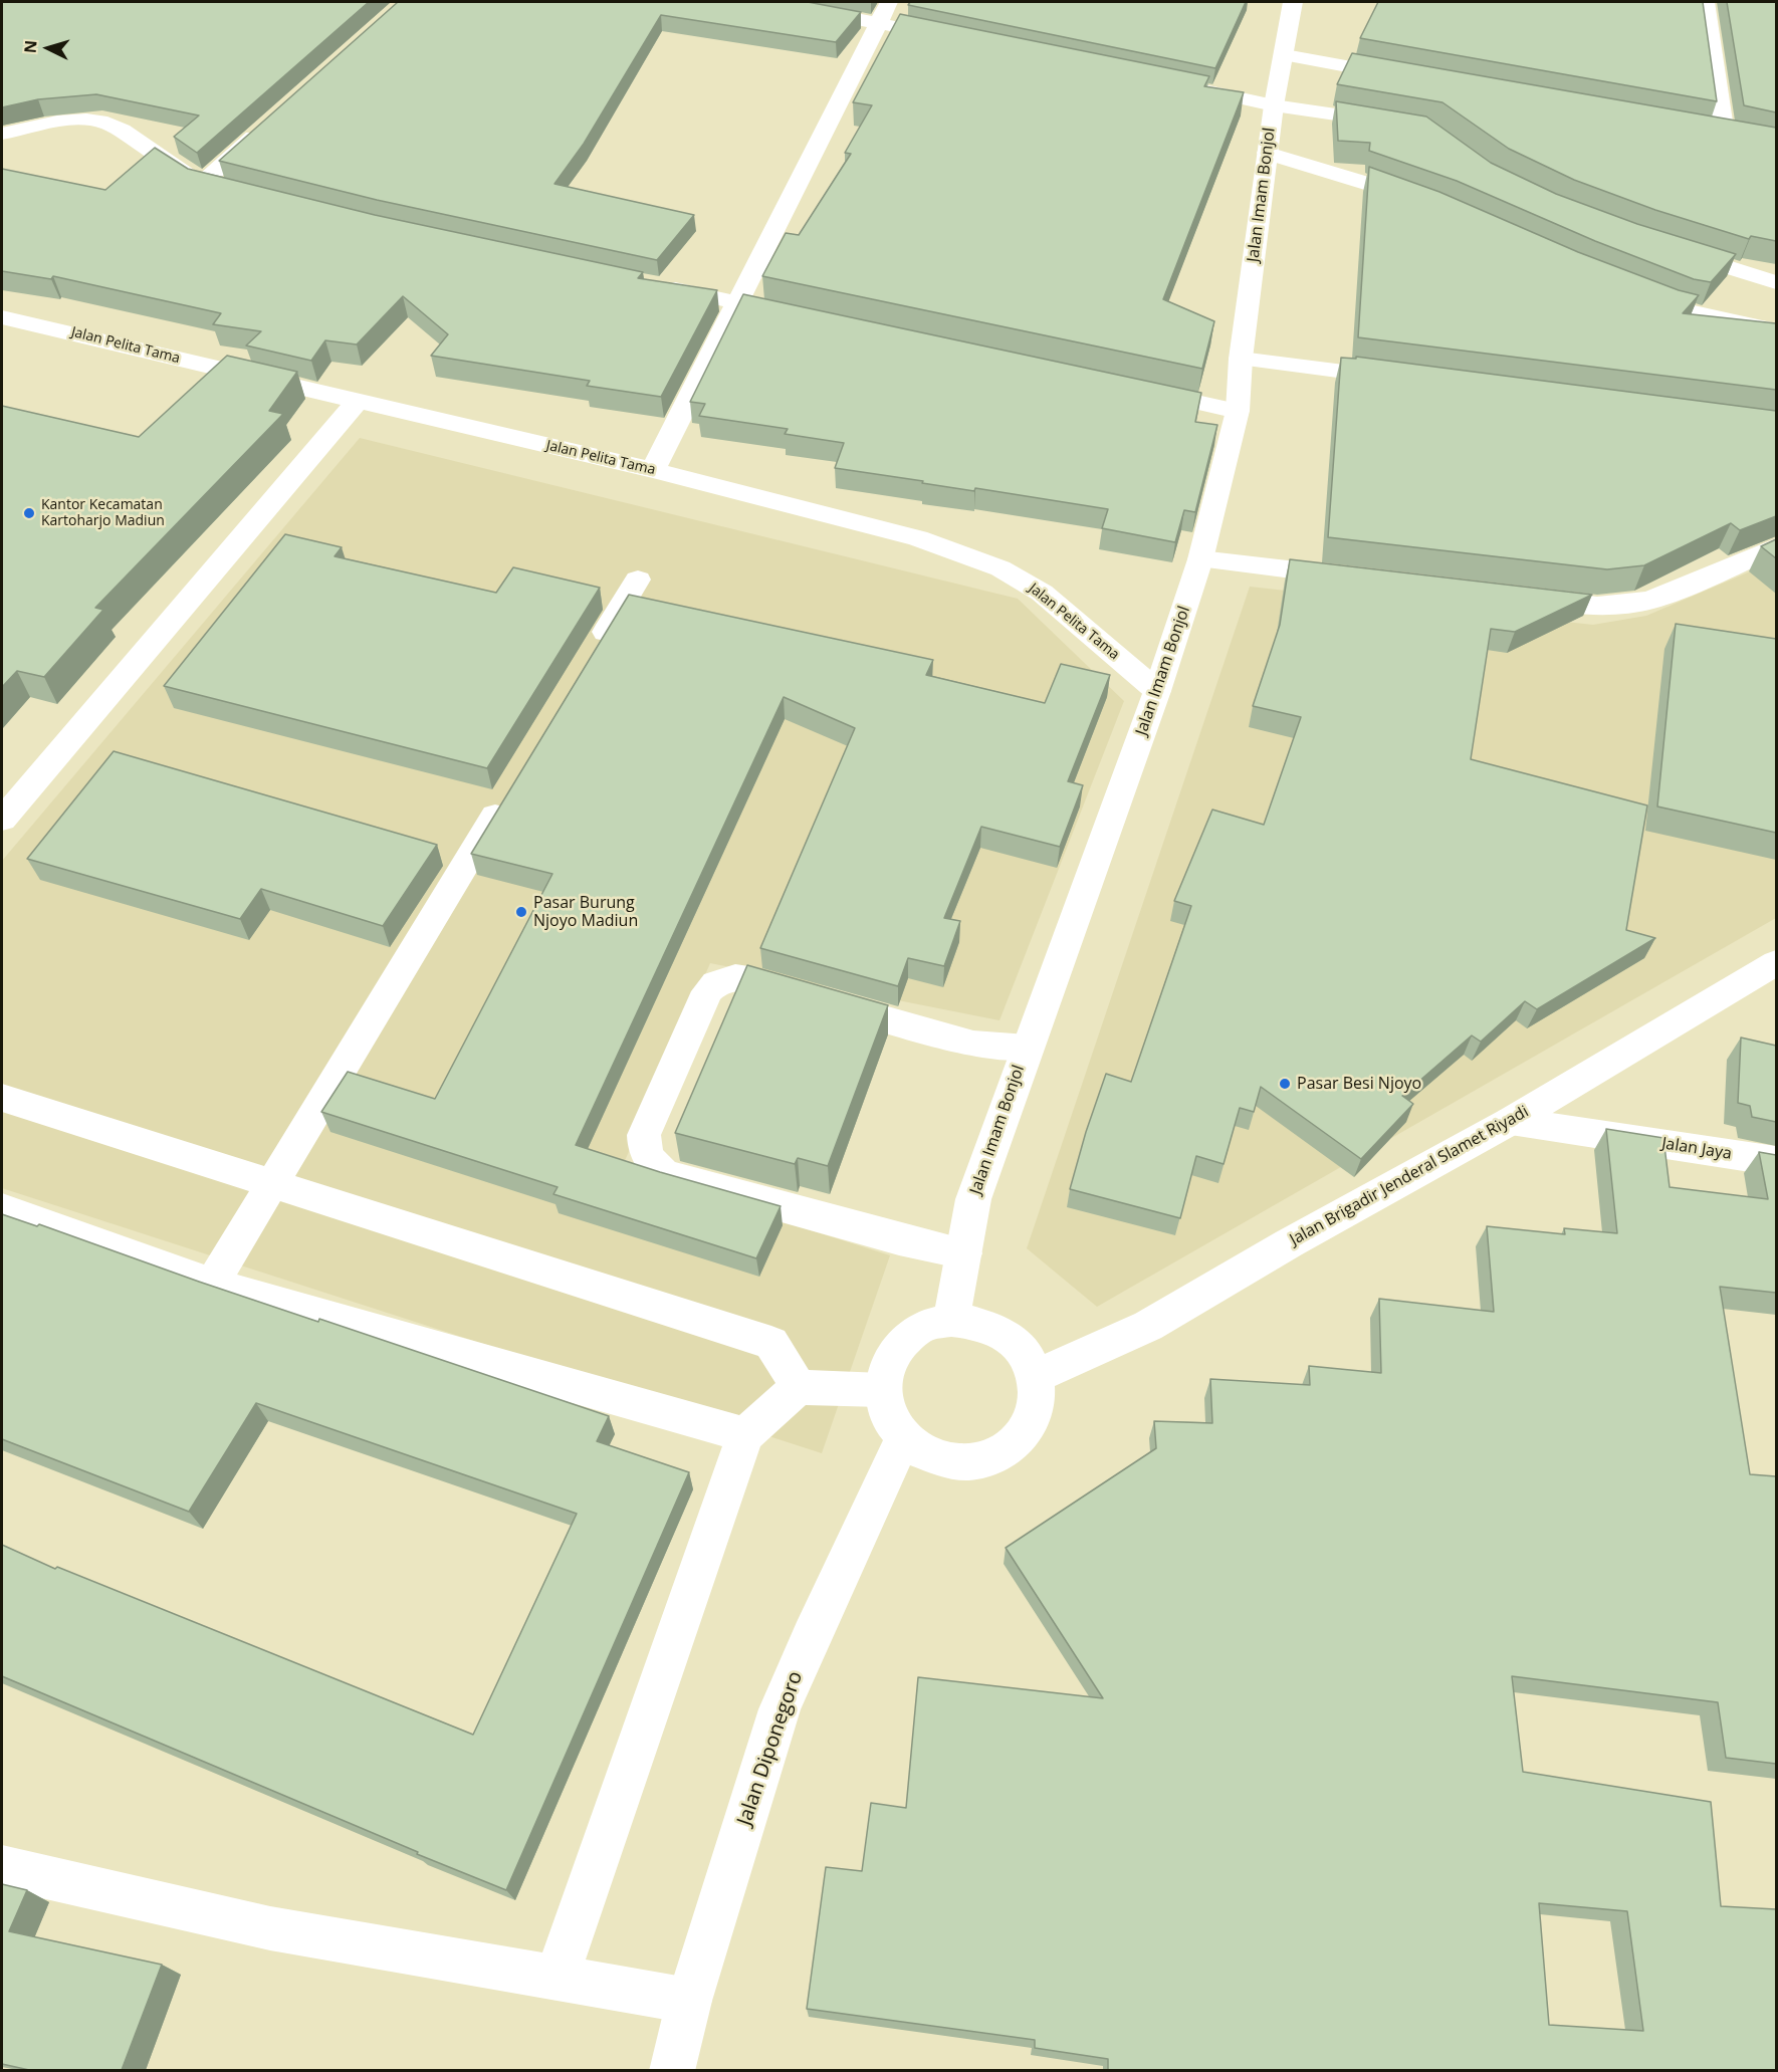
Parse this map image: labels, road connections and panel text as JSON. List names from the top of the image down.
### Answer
{
  "streets": {
    "street": [
      "Jalan Imam Bonjol",
      "Jalan Pelita Tama",
      "Jalan Jaya",
      "Jalan Brigadir Jenderal Slamet Riyadi",
      "Jalan Diponegoro"
    ]
  },
  "crossings": [
    ["Jalan Imam Bonjol", "Jalan Pelita Tama"],
    ["Jalan Imam Bonjol", "Jalan Brigadir Jenderal Slamet Riyadi"],
    ["Jalan Imam Bonjol", "Jalan Diponegoro"],
    ["Jalan Jaya", "Jalan Brigadir Jenderal Slamet Riyadi"],
    ["Jalan Brigadir Jenderal Slamet Riyadi", "Jalan Diponegoro"]
  ],
  "places": ["Kantor Kecamatan Kartoharjo Madiun", "Pasar Burung Njoyo Madiun", "Pasar Besi Njoyo"],
  "north": "left"
}
